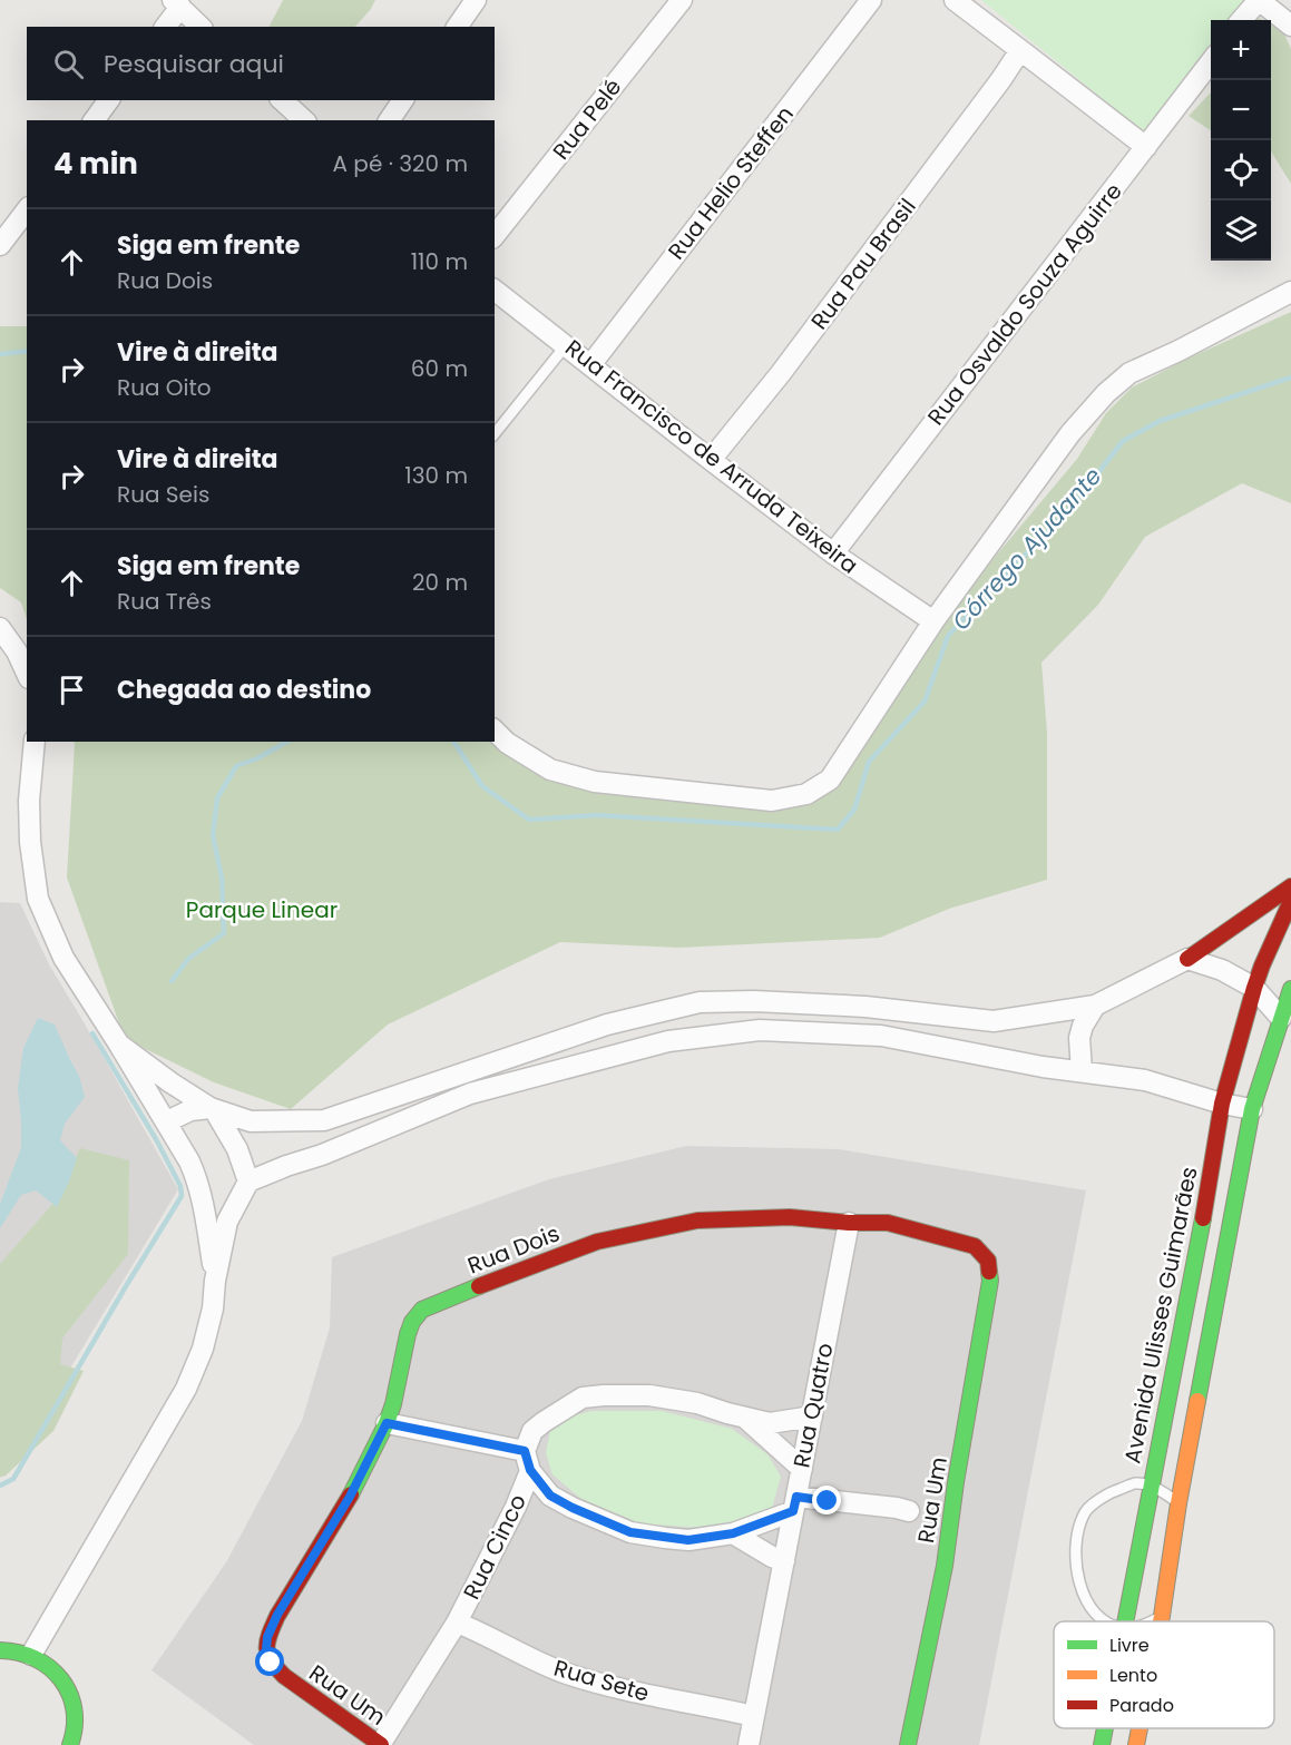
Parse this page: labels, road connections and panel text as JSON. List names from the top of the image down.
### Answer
{
  "streets": {
    "street": [
      "Rua Pelé",
      "Rua Helio Steffen",
      "Rua Pau Brasil",
      "Rua Osvaldo Souza Aguirre",
      "Rua Francisco de Arruda Teixeira",
      "Rua Dois",
      "Avenida Ulisses Guimarães",
      "Rua Quatro",
      "Rua Um",
      "Rua Cinco",
      "Rua Sete"
    ]
  },
  "crossings": [
    ["Rua Helio Steffen", "Rua Francisco de Arruda Teixeira"],
    ["Rua Pau Brasil", "Rua Francisco de Arruda Teixeira"],
    ["Rua Osvaldo Souza Aguirre", "Rua Francisco de Arruda Teixeira"],
    ["Rua Dois", "Rua Quatro"],
    ["Rua Dois", "Rua Um"],
    ["Rua Quatro", "Rua Sete"],
    ["Rua Um", "Rua Cinco"],
    ["Rua Cinco", "Rua Sete"]
  ],
  "water": ["Córrego Ajudante"],
  "parks": ["Parque Linear"],
  "legend": ["Livre", "Lento", "Parado"],
  "page": {
    "map_buttons": ["+", "−"],
    "search": "Pesquisar aqui",
    "heading": ["4 min", "A pé · 320 m"],
    "list": [
      ["Siga em frente", "Rua Dois", "110 m"],
      ["Vire à direita", "Rua Oito", "60 m"],
      ["Vire à direita", "Rua Seis", "130 m"],
      ["Siga em frente", "Rua Três", "20 m"],
      "Chegada ao destino"
    ]
  }
}
